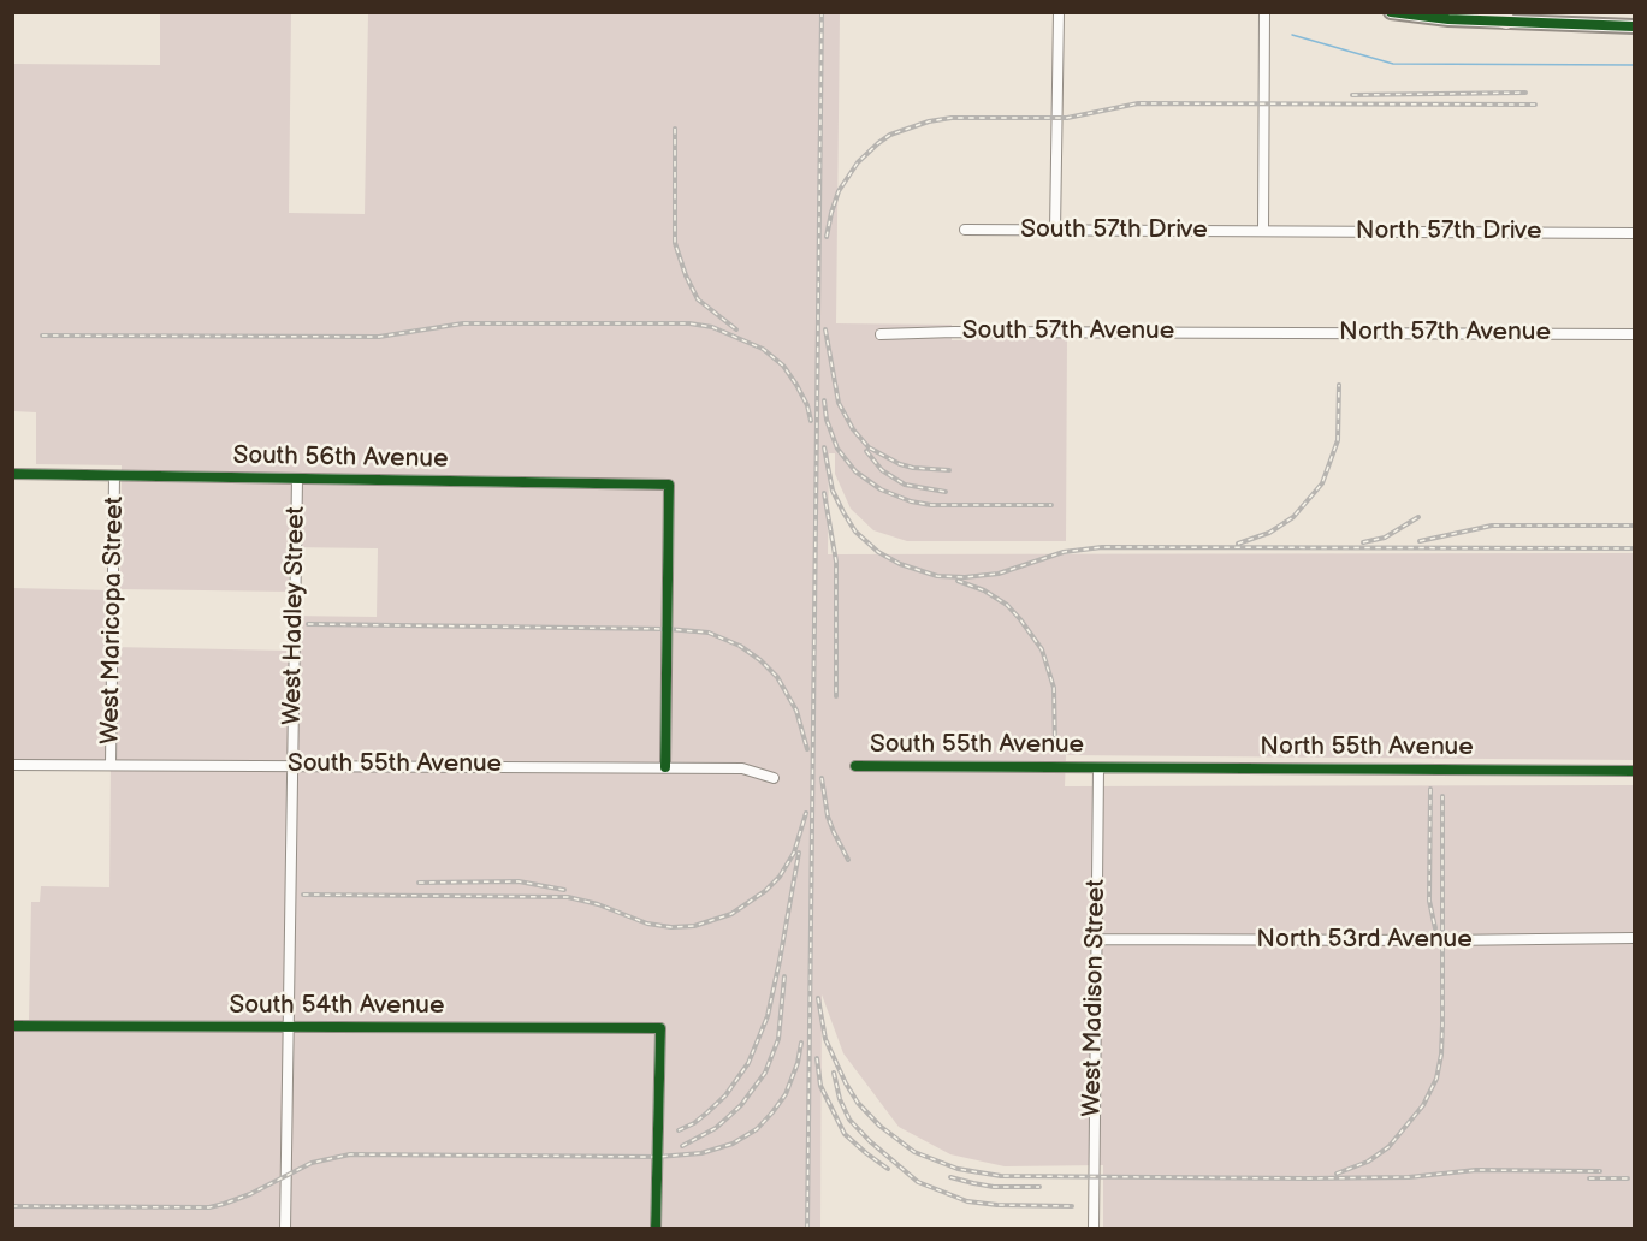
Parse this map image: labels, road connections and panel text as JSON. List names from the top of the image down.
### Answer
{
  "streets": {
    "street": [
      "South 57th Drive",
      "North 57th Drive",
      "South 57th Avenue",
      "North 57th Avenue",
      "South 56th Avenue",
      "West Hadley Street",
      "West Maricopa Street",
      "South 55th Avenue",
      "North 55th Avenue",
      "North 53rd Avenue",
      "West Madison Street",
      "South 54th Avenue"
    ]
  },
  "crossings": [
    ["South 57th Drive", "North 57th Drive"],
    ["South 57th Avenue", "North 57th Avenue"],
    ["South 56th Avenue", "West Hadley Street"],
    ["South 56th Avenue", "West Maricopa Street"],
    ["South 56th Avenue", "South 55th Avenue"],
    ["West Hadley Street", "South 55th Avenue"],
    ["West Hadley Street", "South 54th Avenue"],
    ["West Maricopa Street", "South 55th Avenue"],
    ["South 55th Avenue", "North 55th Avenue"],
    ["South 55th Avenue", "West Madison Street"],
    ["North 55th Avenue", "West Madison Street"],
    ["North 53rd Avenue", "West Madison Street"]
  ]
}
